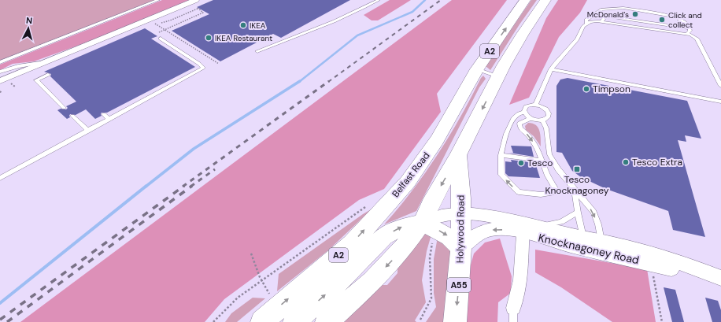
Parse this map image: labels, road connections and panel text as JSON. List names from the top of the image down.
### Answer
{
  "streets": {
    "highway": [
      "A2",
      "Belfast Road",
      "Holywood Road",
      "A55"
    ],
    "street": ["Knocknagoney Road"]
  },
  "crossings": [
    ["A2", "Holywood Road"]
  ],
  "one_way": ["Holywood Road"],
  "places": {
    "other": [
      "McDonald's",
      "Click and collect",
      "IKEA",
      "IKEA Restaurant",
      "Timpson",
      "Tesco Extra",
      "Tesco"
    ],
    "transit": ["Tesco Knocknagoney"]
  },
  "north": "top"
}
